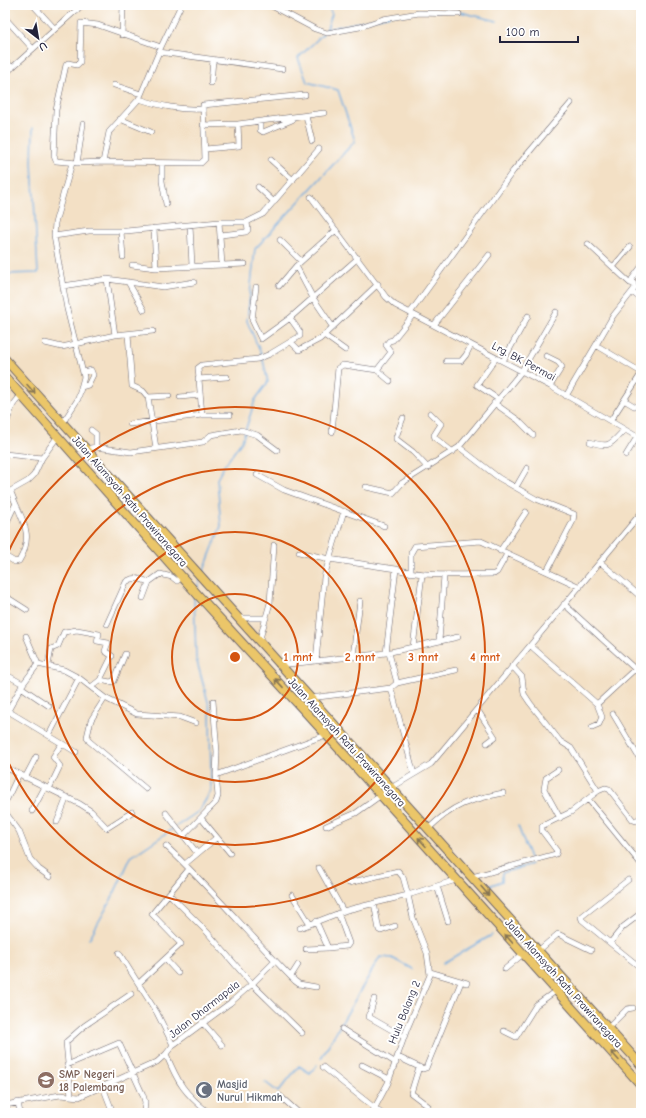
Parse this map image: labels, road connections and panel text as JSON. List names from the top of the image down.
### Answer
{
  "streets": {
    "highway": ["Jalan Alamsyah Ratu Prawiranegara"],
    "street": ["Lrg. BK Permai", "Jalan Dharmapala", "Hulu Balang 2"]
  },
  "places": {
    "school or university": ["SMP Negeri 18 Palembang"],
    "mosque": ["Masjid Nurul Hikmah"]
  },
  "scale_bar": "100 m",
  "north": "bottom right",
  "rings": [
    "1 mnt",
    "2 mnt",
    "3 mnt",
    "4 mnt"
  ]
}
